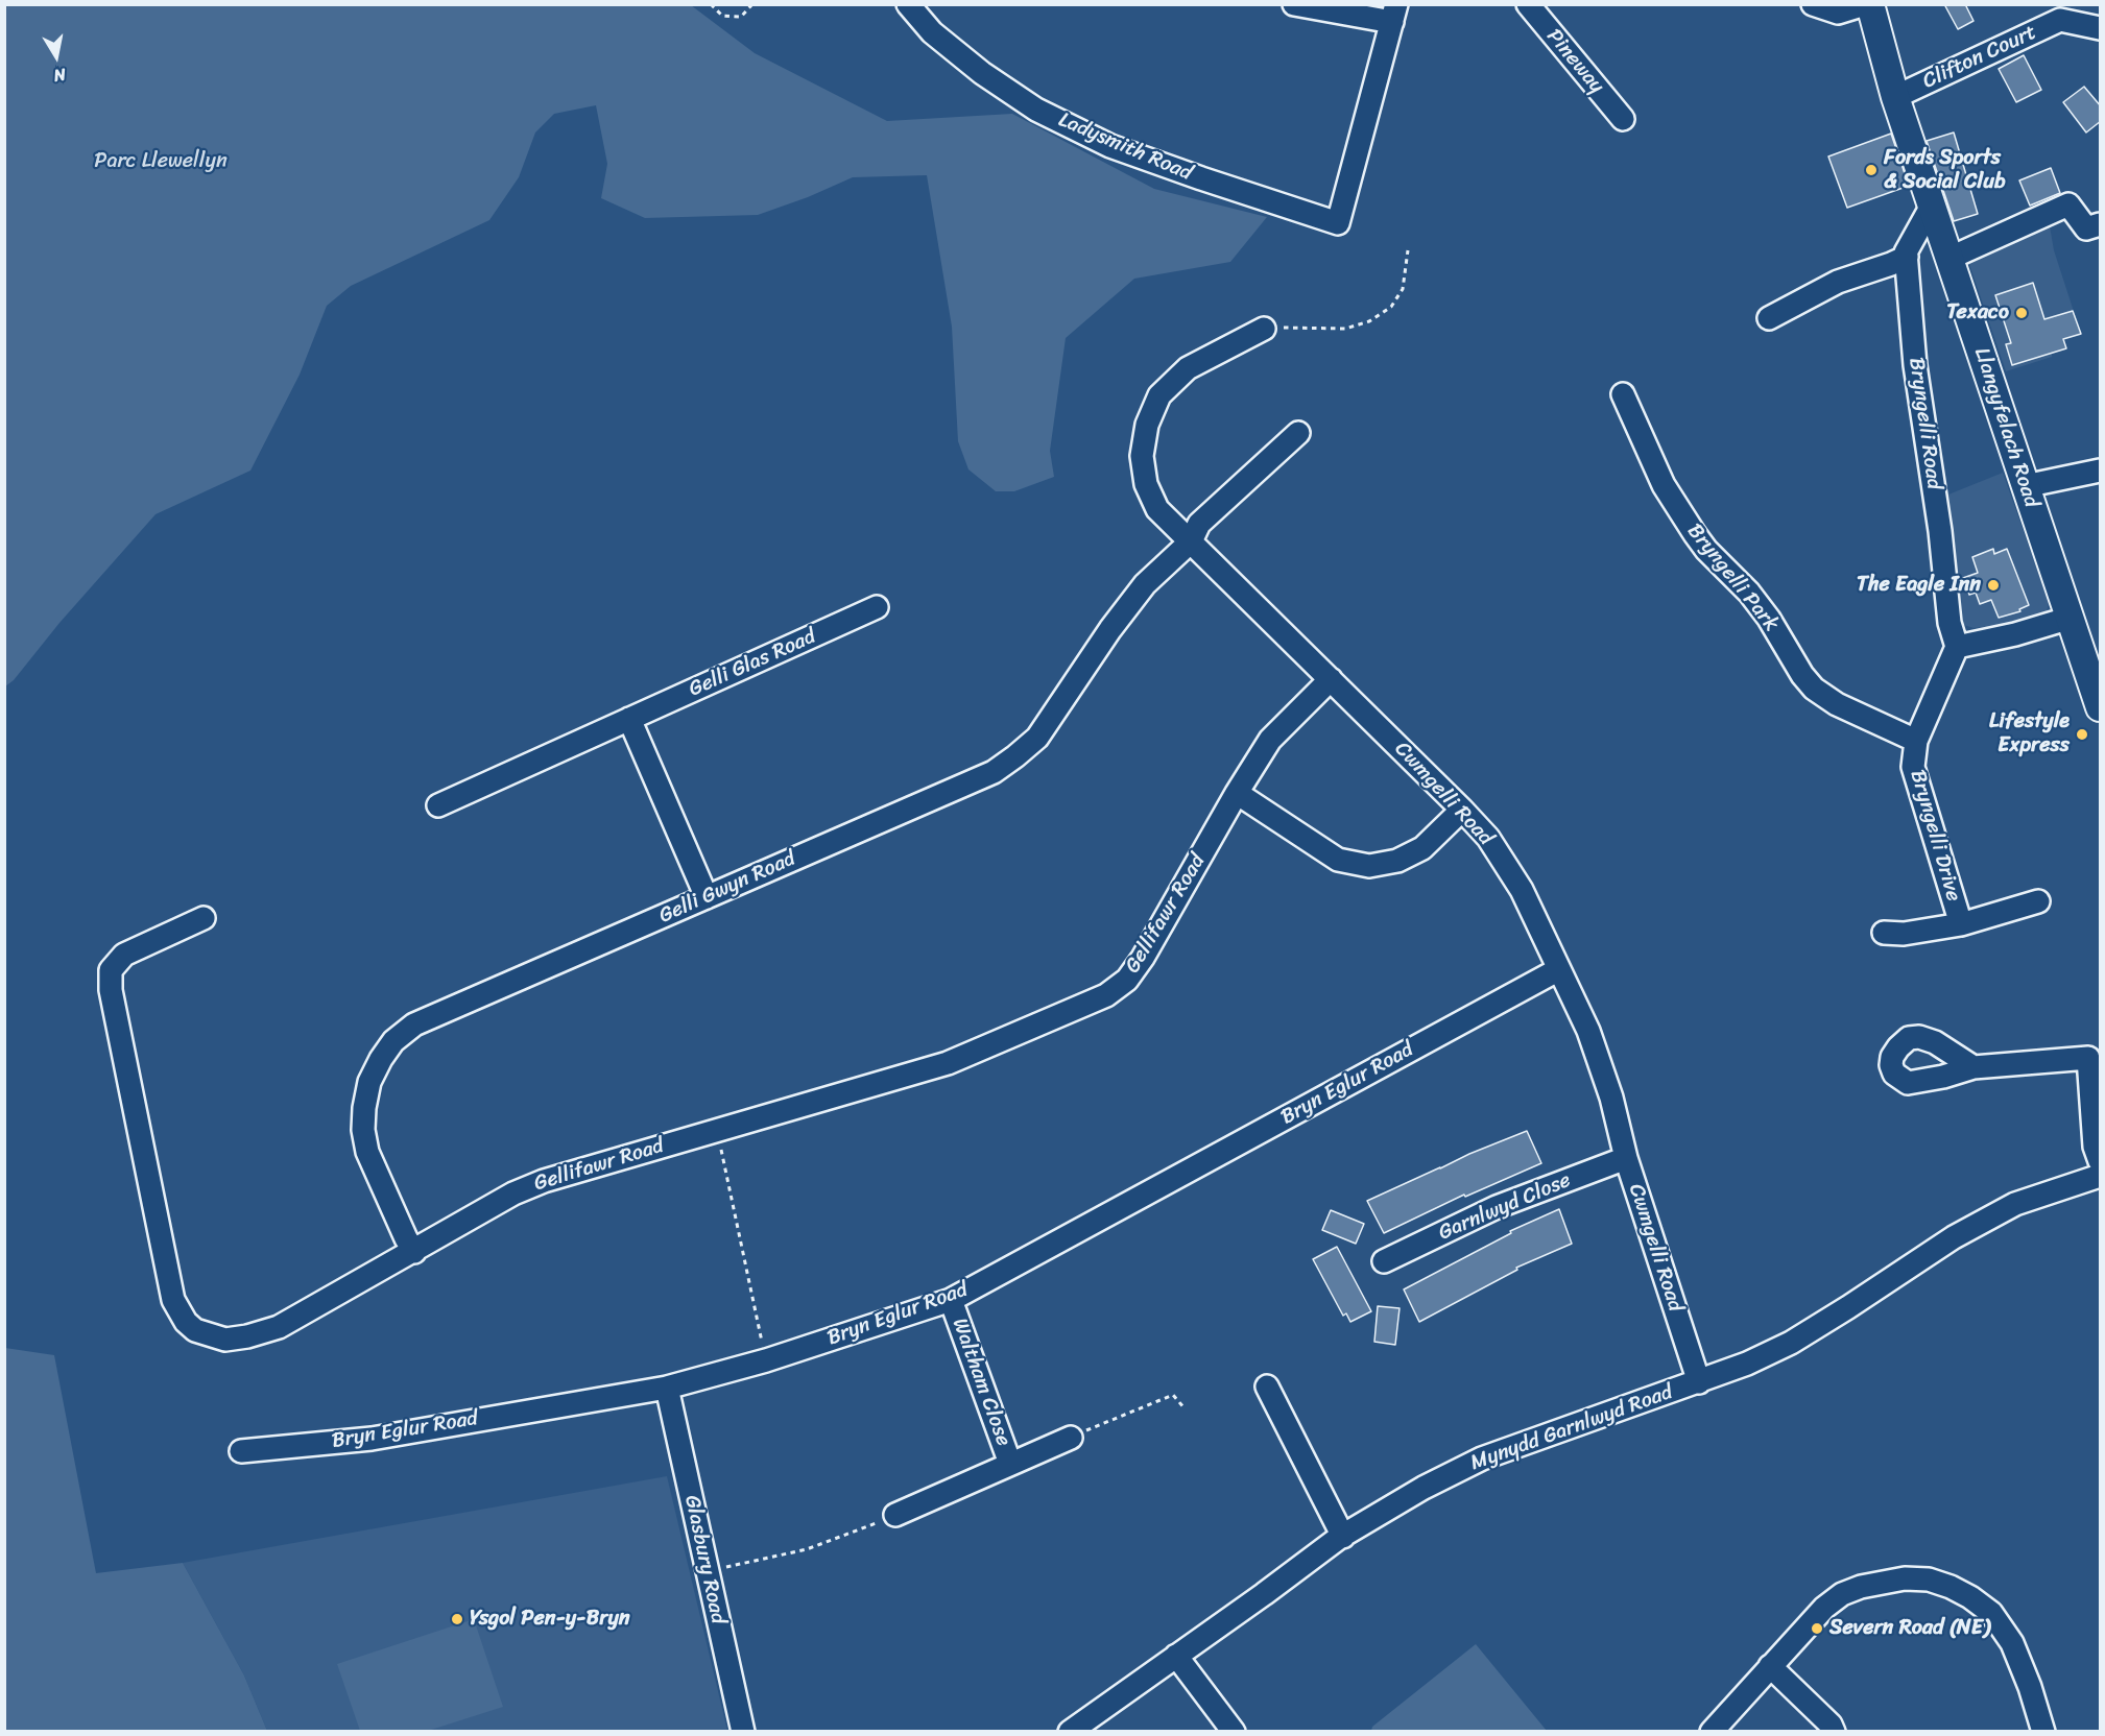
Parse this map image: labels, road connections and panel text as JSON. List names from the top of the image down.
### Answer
{
  "streets": {
    "main road": ["Llangyfelach Road"],
    "street": [
      "Clifton Court",
      "Pineway",
      "Ladysmith Road",
      "Bryngelli Road",
      "Bryngelli Park",
      "Gelli Glas Road",
      "Cwmgelli Road",
      "Bryngelli Drive",
      "Gelli Gwyn Road",
      "Gellifawr Road",
      "Bryn Eglur Road",
      "Garnlwyd Close",
      "Waltham Close",
      "Mynydd Garnlwyd Road",
      "Glasbury Road"
    ]
  },
  "crossings": [
    ["Clifton Court", "Llangyfelach Road"],
    ["Bryngelli Road", "Llangyfelach Road"],
    ["Bryngelli Road", "Bryngelli Drive"],
    ["Bryngelli Park", "Bryngelli Drive"],
    ["Cwmgelli Road", "Gelli Gwyn Road"],
    ["Cwmgelli Road", "Gellifawr Road"],
    ["Cwmgelli Road", "Bryn Eglur Road"],
    ["Cwmgelli Road", "Garnlwyd Close"],
    ["Cwmgelli Road", "Mynydd Garnlwyd Road"],
    ["Gelli Gwyn Road", "Gellifawr Road"],
    ["Bryn Eglur Road", "Waltham Close"],
    ["Bryn Eglur Road", "Glasbury Road"]
  ],
  "parks": ["Parc Llewellyn"],
  "places": [
    "Fords Sports & Social Club",
    "Texaco",
    "The Eagle Inn",
    "Lifestyle Express",
    "Ysgol Pen-y-Bryn",
    "Severn Road (NE)"
  ],
  "north": "bottom"
}
